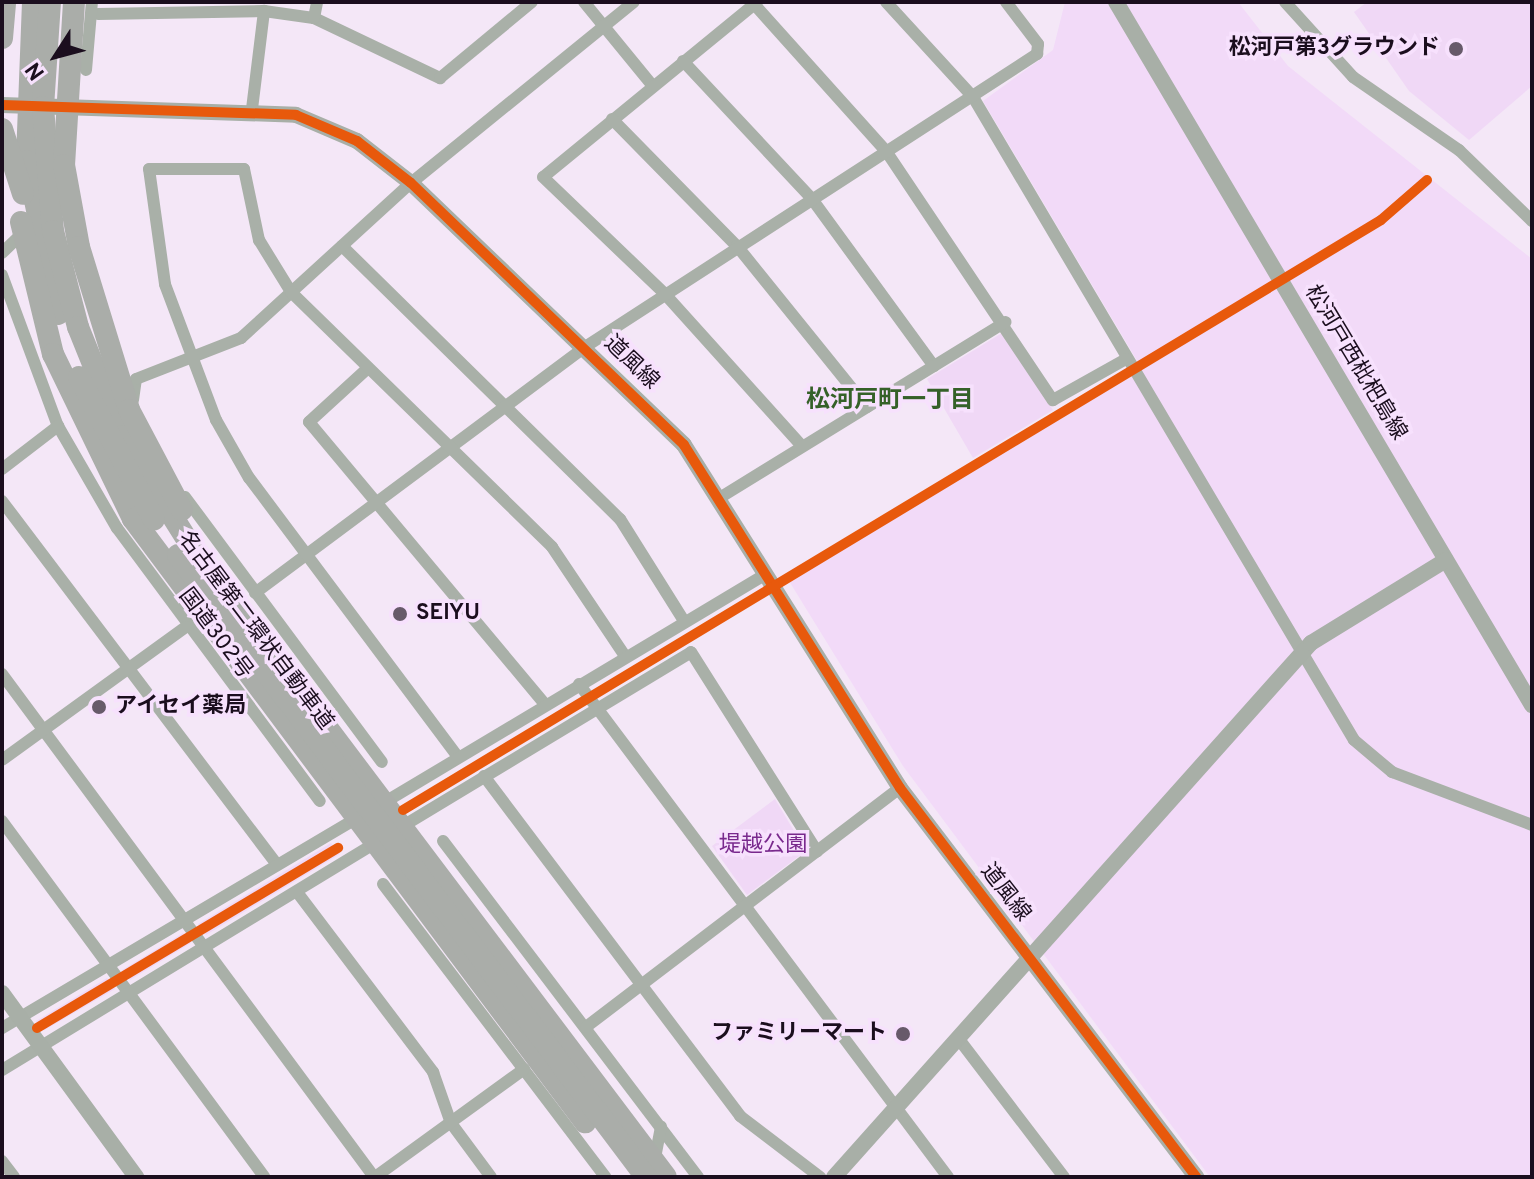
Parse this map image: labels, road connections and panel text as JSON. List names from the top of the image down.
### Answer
{
  "streets": {
    "highway": ["名古屋第二環状自動車道", "国道302号"],
    "street": ["道風線", "松河戸西枇杷島線"]
  },
  "crossings": [
    ["道風線", "国道302号"],
    ["名古屋第二環状自動車道", "国道302号"]
  ],
  "districts": ["松河戸町一丁目"],
  "parks": ["堤越公園"],
  "places": [
    "松河戸第3グラウンド",
    "SEIYU",
    "アイセイ薬局",
    "ファミリーマート"
  ],
  "north": "bottom left"
}
